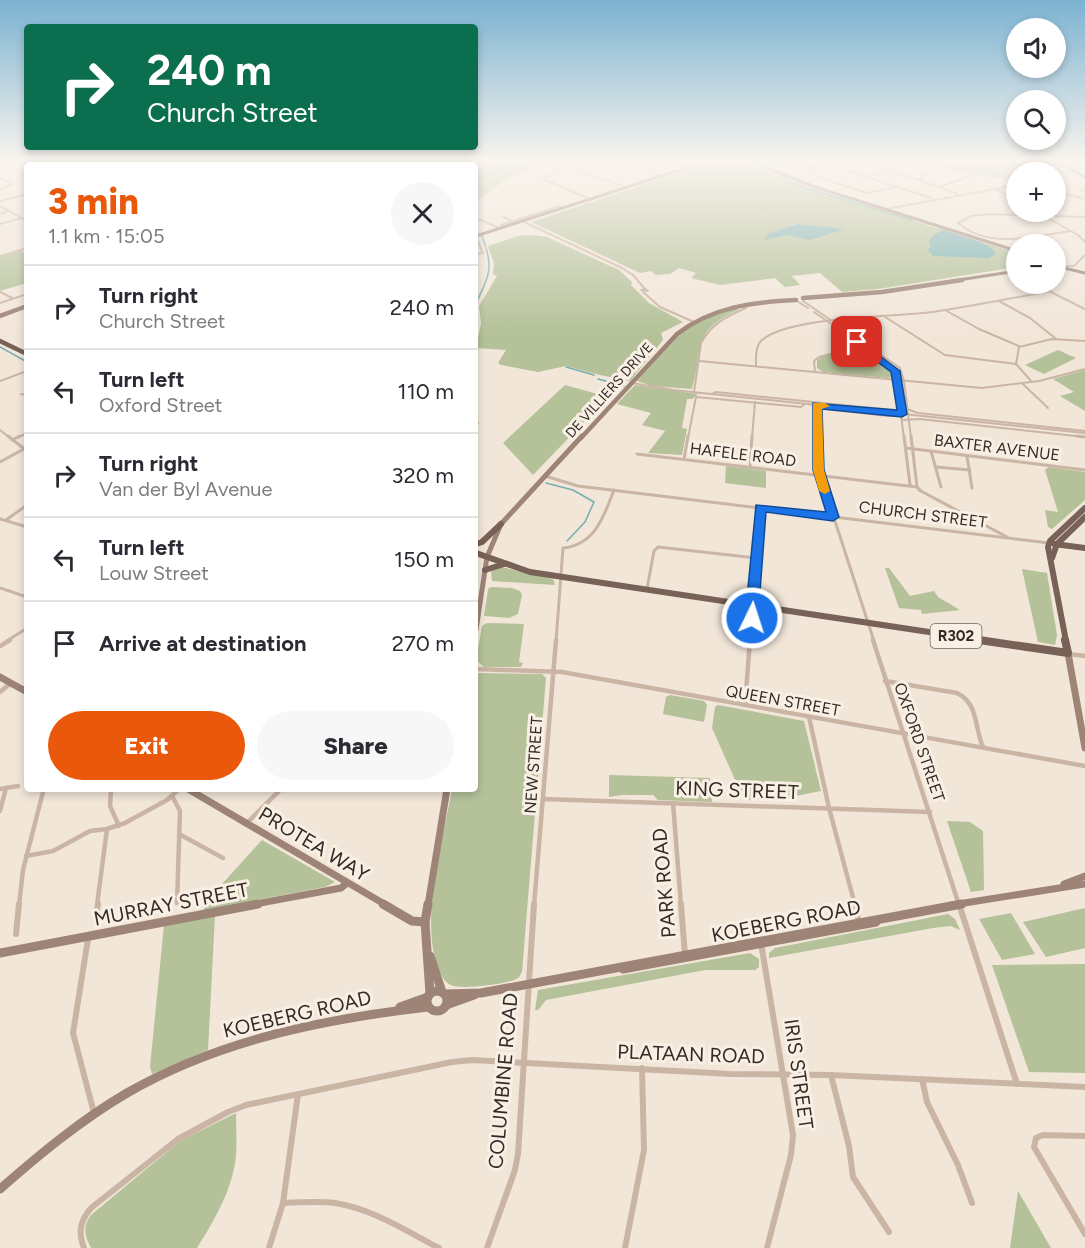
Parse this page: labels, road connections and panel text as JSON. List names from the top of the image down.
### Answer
{
  "streets": {
    "main road": ["CHURCH STREET", "R302"],
    "street": [
      "DE VILLIERS DRIVE",
      "BAXTER AVENUE",
      "HAFELE ROAD",
      "QUEEN STREET",
      "OXFORD STREET",
      "NEW STREET",
      "KING STREET",
      "PROTEA WAY",
      "PARK ROAD",
      "MURRAY STREET",
      "KOEBERG ROAD",
      "PLATAAN ROAD",
      "IRIS STREET",
      "COLUMBINE ROAD"
    ]
  },
  "crossings": [
    ["DE VILLIERS DRIVE", "CHURCH STREET"],
    ["DE VILLIERS DRIVE", "R302"],
    ["HAFELE ROAD", "OXFORD STREET"],
    ["CHURCH STREET", "OXFORD STREET"],
    ["CHURCH STREET", "NEW STREET"],
    ["R302", "OXFORD STREET"],
    ["R302", "NEW STREET"],
    ["QUEEN STREET", "OXFORD STREET"],
    ["QUEEN STREET", "NEW STREET"],
    ["OXFORD STREET", "KING STREET"],
    ["OXFORD STREET", "KOEBERG ROAD"],
    ["OXFORD STREET", "PLATAAN ROAD"],
    ["NEW STREET", "KING STREET"],
    ["NEW STREET", "KOEBERG ROAD"],
    ["NEW STREET", "COLUMBINE ROAD"],
    ["KING STREET", "PARK ROAD"],
    ["PROTEA WAY", "MURRAY STREET"],
    ["PARK ROAD", "KOEBERG ROAD"],
    ["KOEBERG ROAD", "IRIS STREET"],
    ["KOEBERG ROAD", "COLUMBINE ROAD"],
    ["PLATAAN ROAD", "IRIS STREET"],
    ["PLATAAN ROAD", "COLUMBINE ROAD"]
  ],
  "page": {
    "map_buttons": ["+", "−"],
    "turn": ["240 m", "Church Street"],
    "heading": ["3 min", "1.1 km · 15:05"],
    "list": [
      {
        "name": "Turn right",
        "note": "Church Street",
        "value": "240 m"
      },
      {
        "name": "Turn left",
        "note": "Oxford Street",
        "value": "110 m"
      },
      {
        "name": "Turn right",
        "note": "Van der Byl Avenue",
        "value": "320 m"
      },
      {
        "name": "Turn left",
        "note": "Louw Street",
        "value": "150 m"
      },
      {
        "name": "Arrive at destination",
        "value": "270 m"
      }
    ],
    "buttons": ["Exit", "Share"]
  }
}
